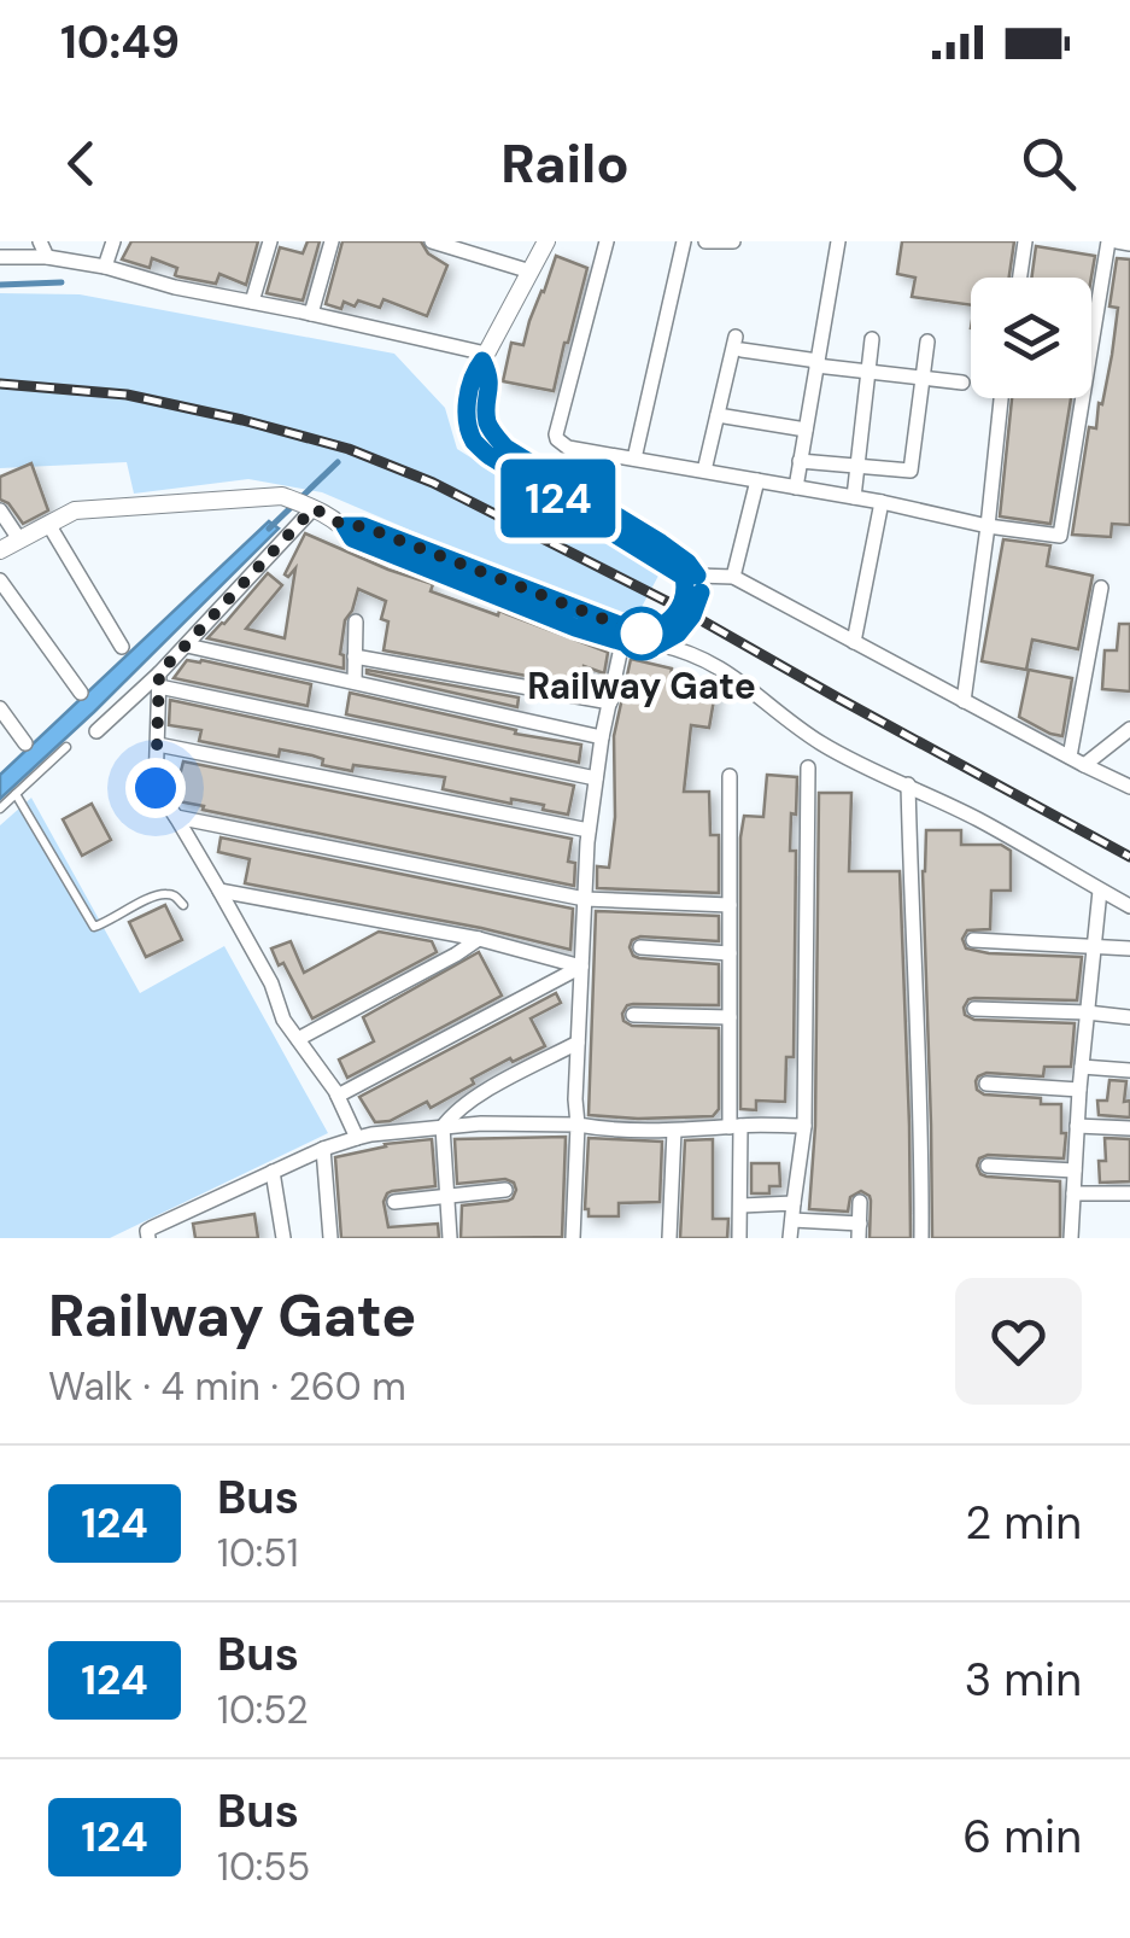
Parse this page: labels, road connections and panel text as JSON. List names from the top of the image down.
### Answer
{
  "places": ["Railway Gate"],
  "lines": ["bus line 124"],
  "page": {
    "status": "10:49",
    "header": "Railo",
    "on_map": "124",
    "heading": ["Railway Gate", "Walk · 4 min · 260 m"],
    "list": [
      {
        "mark": "124",
        "name": "Bus",
        "note": "10:51",
        "value": "2 min"
      },
      {
        "mark": "124",
        "name": "Bus",
        "note": "10:52",
        "value": "3 min"
      },
      {
        "mark": "124",
        "name": "Bus",
        "note": "10:55",
        "value": "6 min"
      }
    ]
  }
}
